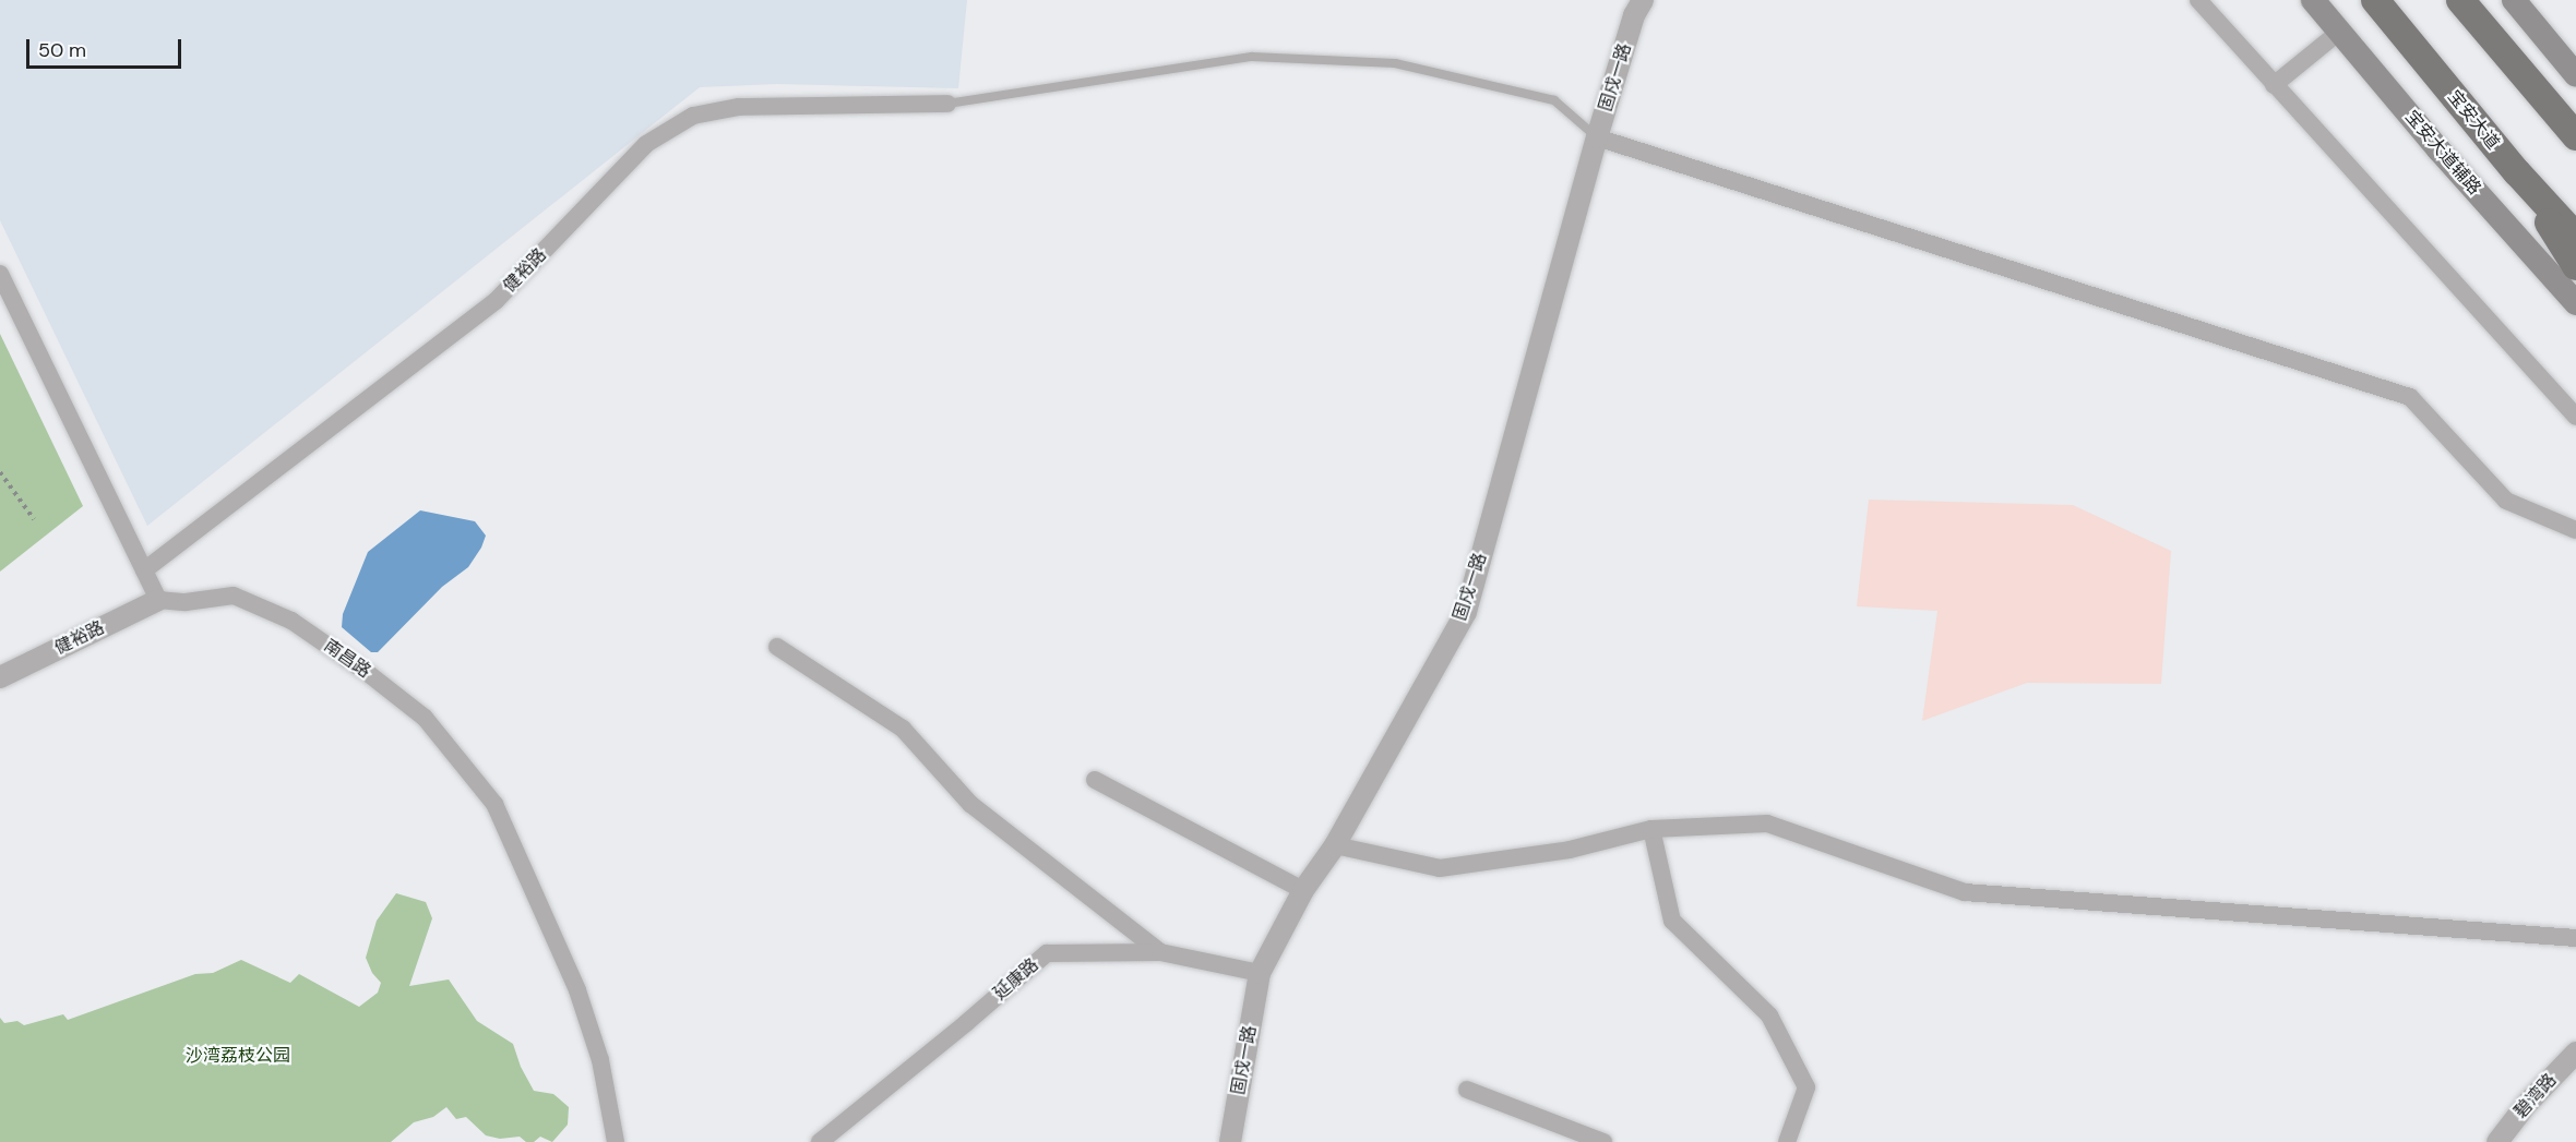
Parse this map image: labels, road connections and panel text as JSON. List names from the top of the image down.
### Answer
{
  "streets": {
    "main road": ["宝安大道", "宝安大道辅路"],
    "street": [
      "固戍一路",
      "健裕路",
      "南昌路",
      "延康路",
      "碧湾路"
    ]
  },
  "crossings": [
    ["固戍一路", "延康路"],
    ["健裕路", "南昌路"]
  ],
  "parks": ["沙湾荔枝公园"],
  "scale_bar": "50 m"
}
